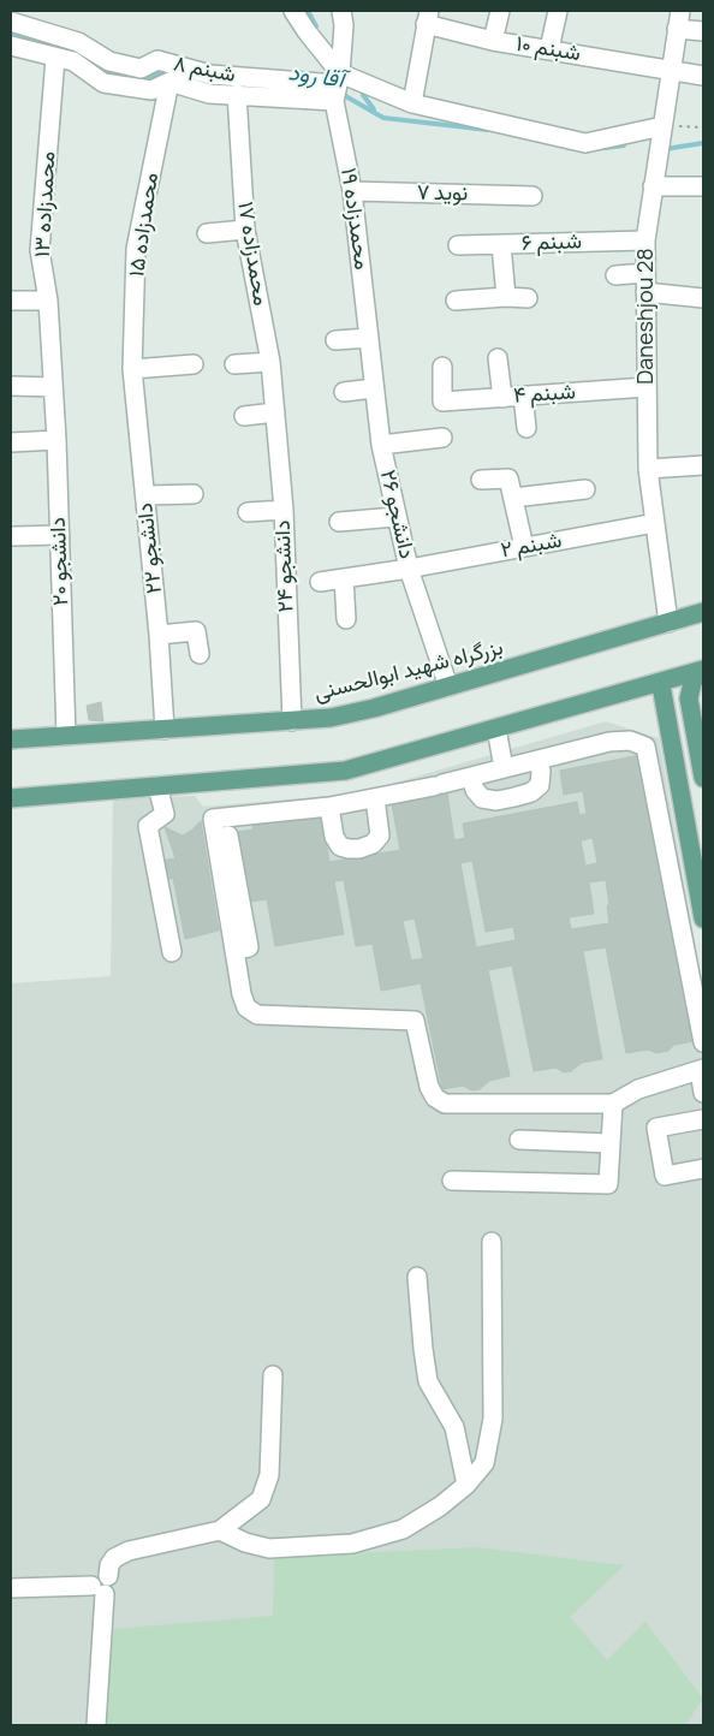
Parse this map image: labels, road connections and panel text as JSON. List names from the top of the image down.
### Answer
{
  "streets": {
    "main road": ["بزرگراه شهید ابوالحسنی"],
    "street": [
      "شبنم ۱۰",
      "شبنم ۸",
      "نوید ۷",
      "محمدزاده ۱۳",
      "محمدزاده ۱۹",
      "محمدزاده ۱۵",
      "شبنم ۶",
      "محمدزاده ۱۷",
      "Daneshjou 28",
      "شبنم ۴",
      "دانشجو ۲۶",
      "شبنم ۲",
      "دانشجو ۲۲",
      "دانشجو ۲۰",
      "دانشجو ۲۴"
    ]
  },
  "crossings": [
    ["شبنم ۱۰", "Daneshjou 28"],
    ["شبنم ۸", "محمدزاده ۱۹"],
    ["نوید ۷", "محمدزاده ۱۹"],
    ["محمدزاده ۱۳", "دانشجو ۲۰"],
    ["محمدزاده ۱۹", "دانشجو ۲۶"],
    ["محمدزاده ۱۵", "دانشجو ۲۲"],
    ["شبنم ۶", "Daneshjou 28"],
    ["محمدزاده ۱۷", "دانشجو ۲۴"],
    ["Daneshjou 28", "شبنم ۴"],
    ["Daneshjou 28", "شبنم ۲"],
    ["Daneshjou 28", "بزرگراه شهید ابوالحسنی"],
    ["دانشجو ۲۶", "شبنم ۲"],
    ["دانشجو ۲۶", "بزرگراه شهید ابوالحسنی"],
    ["دانشجو ۲۲", "بزرگراه شهید ابوالحسنی"],
    ["دانشجو ۲۰", "بزرگراه شهید ابوالحسنی"],
    ["دانشجو ۲۴", "بزرگراه شهید ابوالحسنی"]
  ],
  "water": ["آقا رود"]
}
